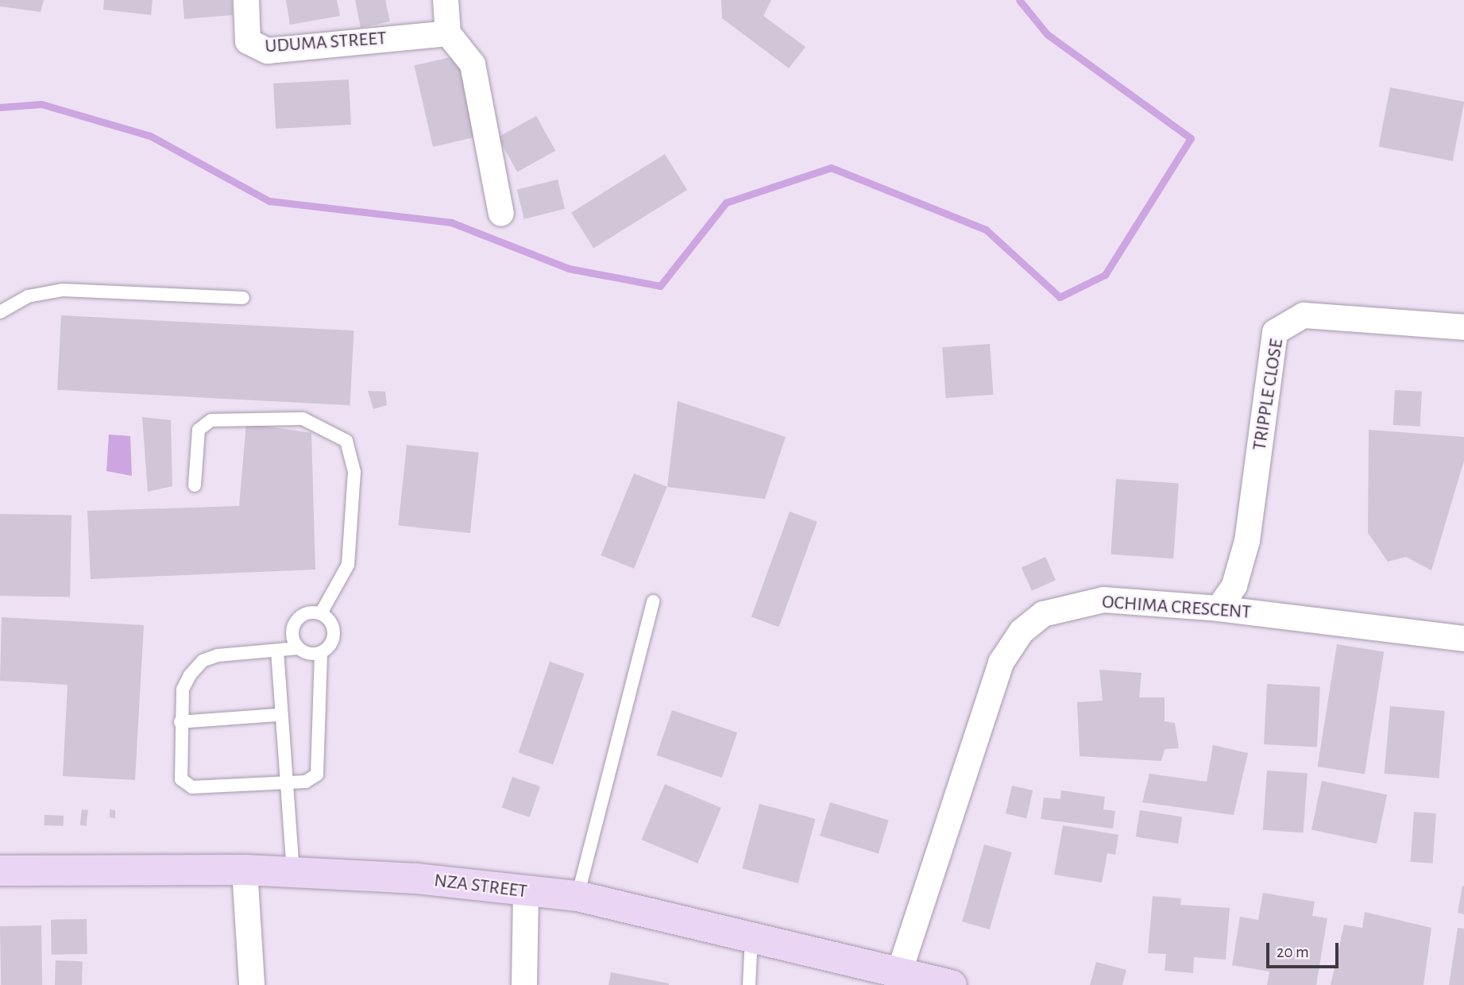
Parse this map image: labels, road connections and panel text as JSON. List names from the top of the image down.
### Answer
{
  "streets": {
    "street": [
      "UDUMA STREET",
      "TRIPPLE CLOSE",
      "OCHIMA CRESCENT",
      "NZA STREET"
    ]
  },
  "crossings": [
    ["TRIPPLE CLOSE", "OCHIMA CRESCENT"],
    ["OCHIMA CRESCENT", "NZA STREET"]
  ],
  "scale_bar": "20 m"
}
